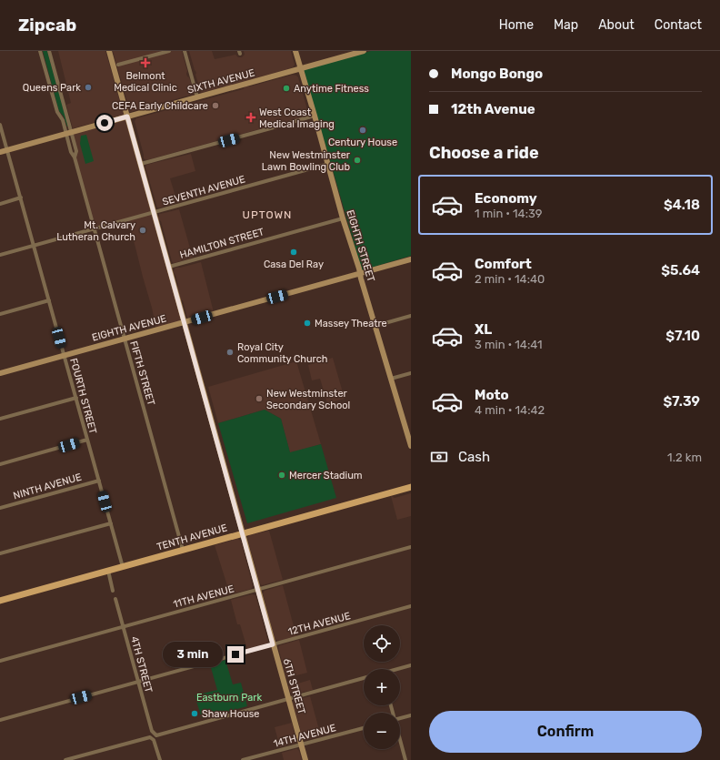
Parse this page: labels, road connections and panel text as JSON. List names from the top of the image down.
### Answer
{
  "streets": {
    "main road": ["TENTH AVENUE"],
    "street": [
      "SIXTH AVENUE",
      "SEVENTH AVENUE",
      "HAMILTON STREET",
      "EIGHTH STREET",
      "EIGHTH AVENUE",
      "FIFTH STREET",
      "FOURTH STREET",
      "NINTH AVENUE",
      "11TH AVENUE",
      "12TH AVENUE",
      "4TH STREET",
      "6TH STREET",
      "14TH AVENUE"
    ]
  },
  "crossings": [
    ["SIXTH AVENUE", "EIGHTH STREET"],
    ["SIXTH AVENUE", "FIFTH STREET"],
    ["SIXTH AVENUE", "FOURTH STREET"],
    ["SIXTH AVENUE", "6TH STREET"],
    ["SEVENTH AVENUE", "EIGHTH STREET"],
    ["SEVENTH AVENUE", "FIFTH STREET"],
    ["SEVENTH AVENUE", "FOURTH STREET"],
    ["SEVENTH AVENUE", "6TH STREET"],
    ["HAMILTON STREET", "EIGHTH STREET"],
    ["HAMILTON STREET", "6TH STREET"],
    ["EIGHTH STREET", "EIGHTH AVENUE"],
    ["EIGHTH AVENUE", "FIFTH STREET"],
    ["EIGHTH AVENUE", "FOURTH STREET"],
    ["EIGHTH AVENUE", "6TH STREET"],
    ["FIFTH STREET", "TENTH AVENUE"],
    ["FOURTH STREET", "NINTH AVENUE"],
    ["FOURTH STREET", "TENTH AVENUE"],
    ["TENTH AVENUE", "6TH STREET"],
    ["11TH AVENUE", "4TH STREET"],
    ["11TH AVENUE", "6TH STREET"],
    ["12TH AVENUE", "4TH STREET"],
    ["12TH AVENUE", "6TH STREET"],
    ["6TH STREET", "14TH AVENUE"]
  ],
  "districts": ["UPTOWN"],
  "parks": ["Eastburn Park"],
  "places": {
    "health": ["Belmont Medical Clinic", "West Coast Medical Imaging"],
    "other": [
      "Queens Park",
      "Anytime Fitness",
      "CEFA Early Childcare",
      "Century House",
      "New Westminster Lawn Bowling Club",
      "Mt. Calvary Lutheran Church",
      "Casa Del Ray",
      "Massey Theatre",
      "Royal City Community Church",
      "New Westminster Secondary School",
      "Mercer Stadium",
      "Shaw House"
    ]
  },
  "page": {
    "header": "Zipcab",
    "nav": [
      "Home",
      "Map",
      "About",
      "Contact"
    ],
    "banner": ["Mongo Bongo", "12th Avenue"],
    "heading": "Choose a ride",
    "list": [
      {
        "name": "Economy",
        "note": "1 min · 14:39",
        "value": "$4.18"
      },
      {
        "name": "Comfort",
        "note": "2 min · 14:40",
        "value": "$5.64"
      },
      {
        "name": "XL",
        "note": "3 min · 14:41",
        "value": "$7.10"
      },
      {
        "name": "Moto",
        "note": "4 min · 14:42",
        "value": "$7.39"
      }
    ],
    "pay": ["Cash", "1.2 km"],
    "map_buttons": ["+", "−"],
    "bubble": "3 min",
    "buttons": "Confirm"
  }
}
